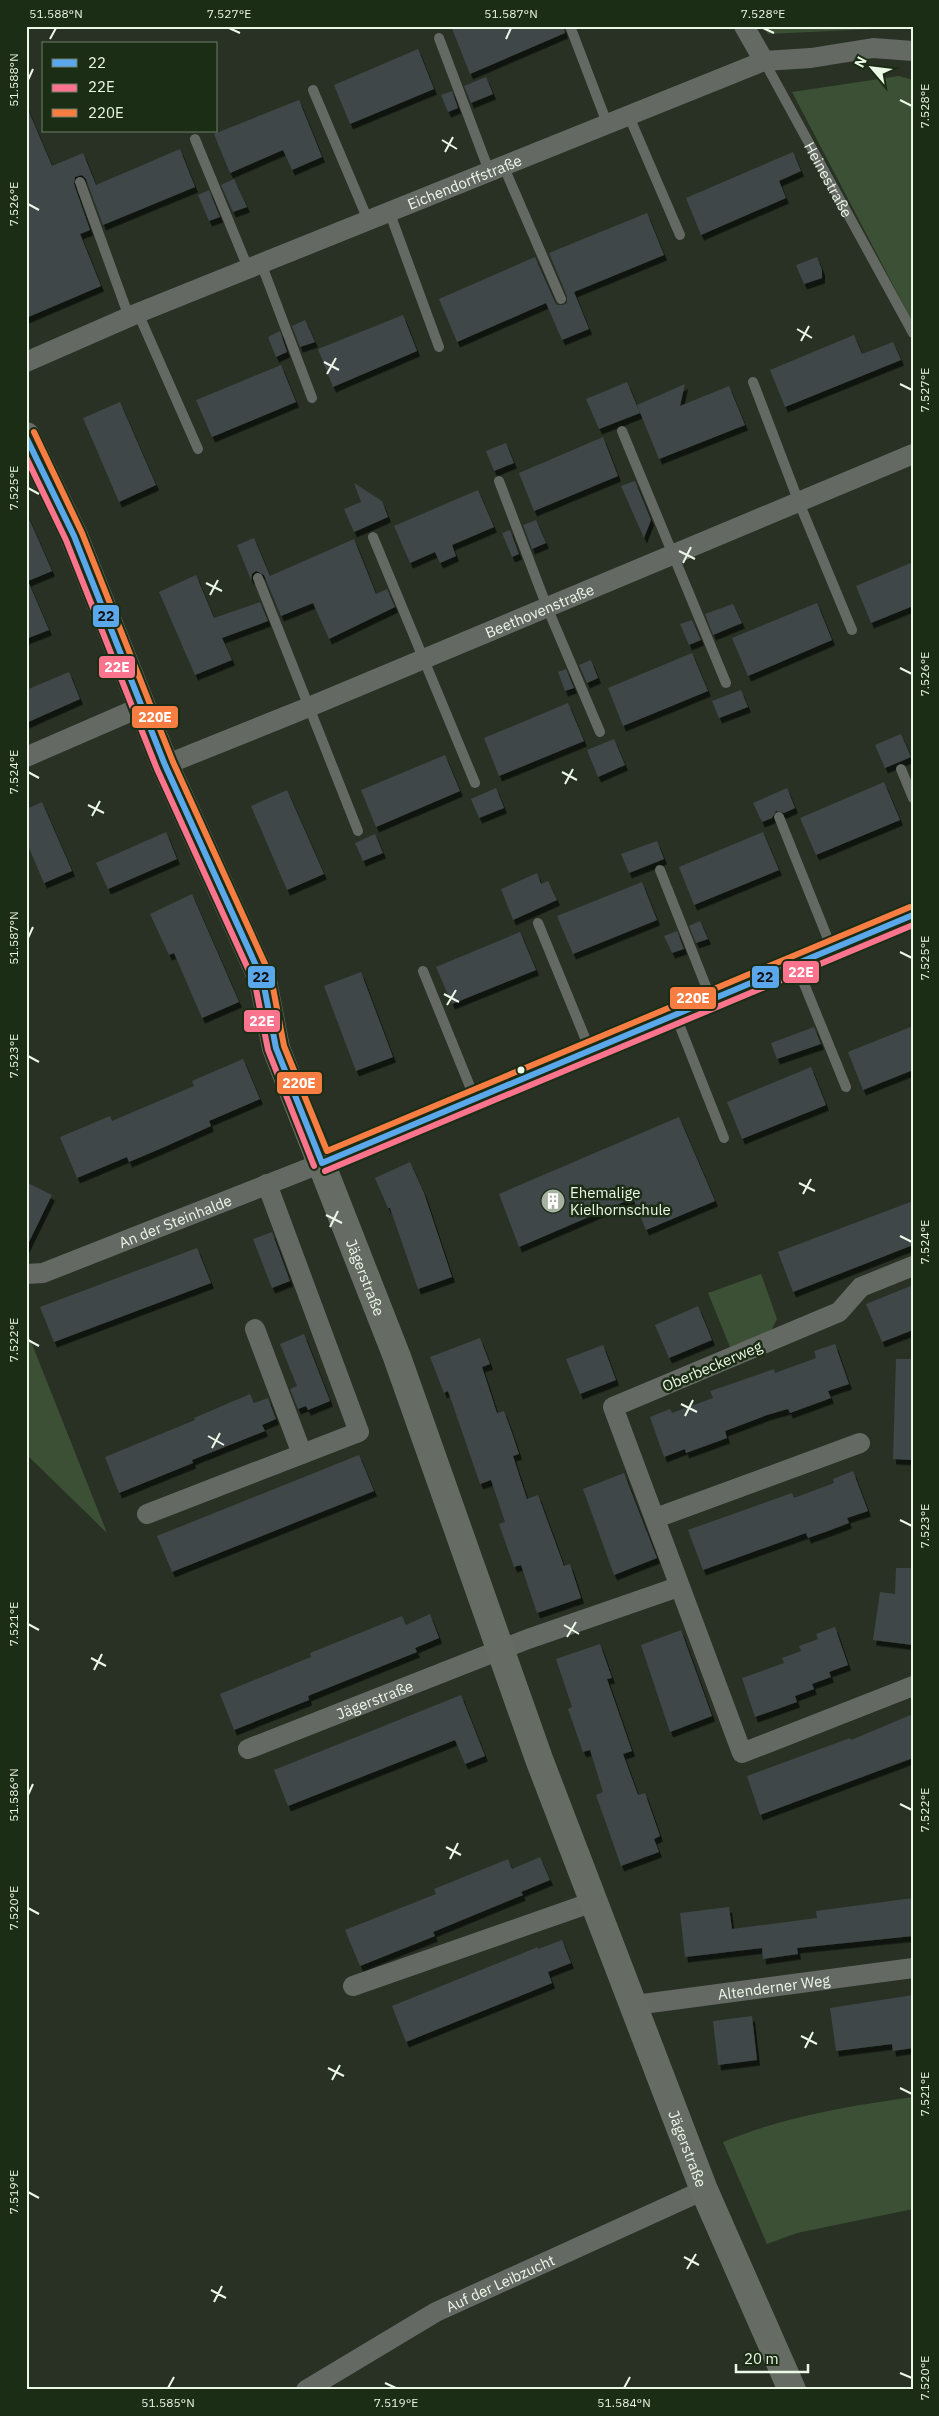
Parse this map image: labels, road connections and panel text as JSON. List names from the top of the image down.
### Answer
{
  "streets": {
    "street": [
      "Heinestraße",
      "Eichendorffstraße",
      "Beethovenstraße",
      "An der Steinhalde",
      "Jägerstraße",
      "Oberbeckerweg",
      "Altenderner Weg",
      "Auf der Leibzucht"
    ]
  },
  "crossings": [
    ["Heinestraße", "Eichendorffstraße"],
    ["Beethovenstraße", "Jägerstraße"],
    ["An der Steinhalde", "Jägerstraße"],
    ["Jägerstraße", "Altenderner Weg"],
    ["Jägerstraße", "Auf der Leibzucht"]
  ],
  "places": {
    "building": ["Ehemalige Kielhornschule"]
  },
  "lines": ["transit line 220E", "transit line 22", "transit line 22E"],
  "legend": ["22", "22E", "220E"],
  "scale_bar": "20 m",
  "north": "top left",
  "coordinates": [
    "51.588°N",
    "7.527°E",
    "51.587°N",
    "7.528°E",
    "7.526°E",
    "7.525°E",
    "7.524°E",
    "7.523°E",
    "7.522°E",
    "7.521°E",
    "51.586°N",
    "7.520°E",
    "7.519°E",
    "51.585°N",
    "51.584°N"
  ]
}
